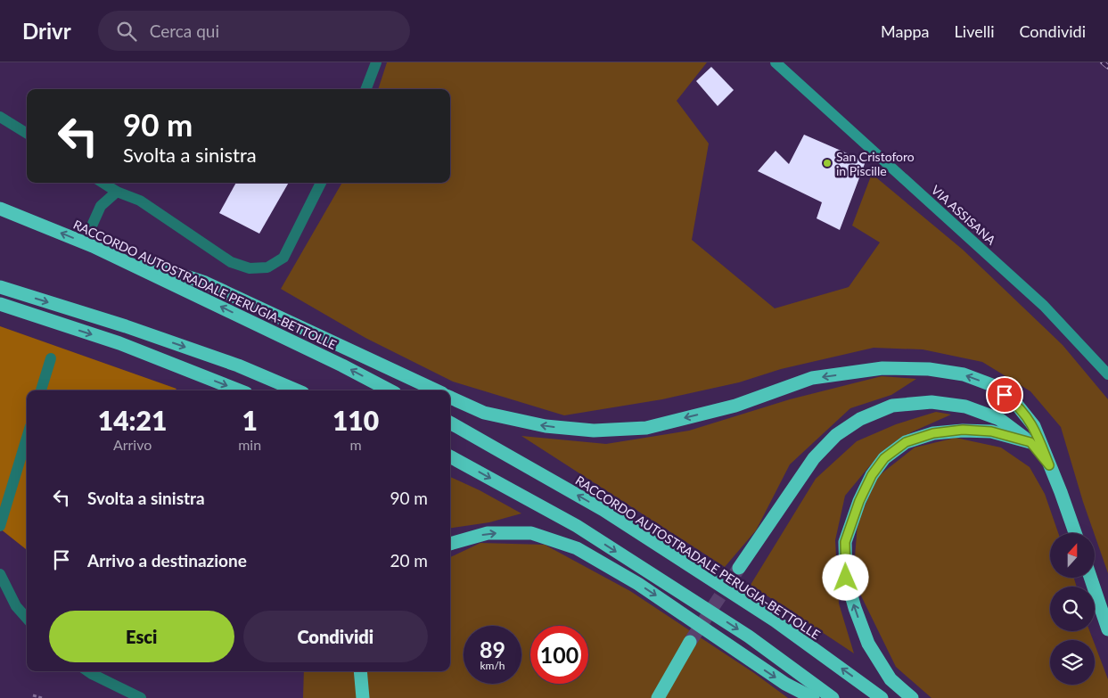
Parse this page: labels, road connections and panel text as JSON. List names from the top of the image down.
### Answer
{
  "streets": {
    "highway": ["RACCORDO AUTOSTRADALE PERUGIA-BETTOLLE"],
    "main road": ["VIA ASSISANA"]
  },
  "places": ["San Cristoforo in Piscille"],
  "north": "top",
  "page": {
    "header": "Drivr",
    "search": "Cerca qui",
    "nav": ["Mappa", "Livelli", "Condividi"],
    "turn": ["90 m", "Svolta a sinistra"],
    "eta": [
      "14:21",
      "Arrivo",
      "1",
      "min",
      "110",
      "m"
    ],
    "list": [
      {
        "name": "Svolta a sinistra",
        "value": "90 m"
      },
      {
        "name": "Arrivo a destinazione",
        "value": "20 m"
      }
    ],
    "buttons": ["Esci", "Condividi"],
    "speed": "89 km/h",
    "limit": "100"
  }
}
